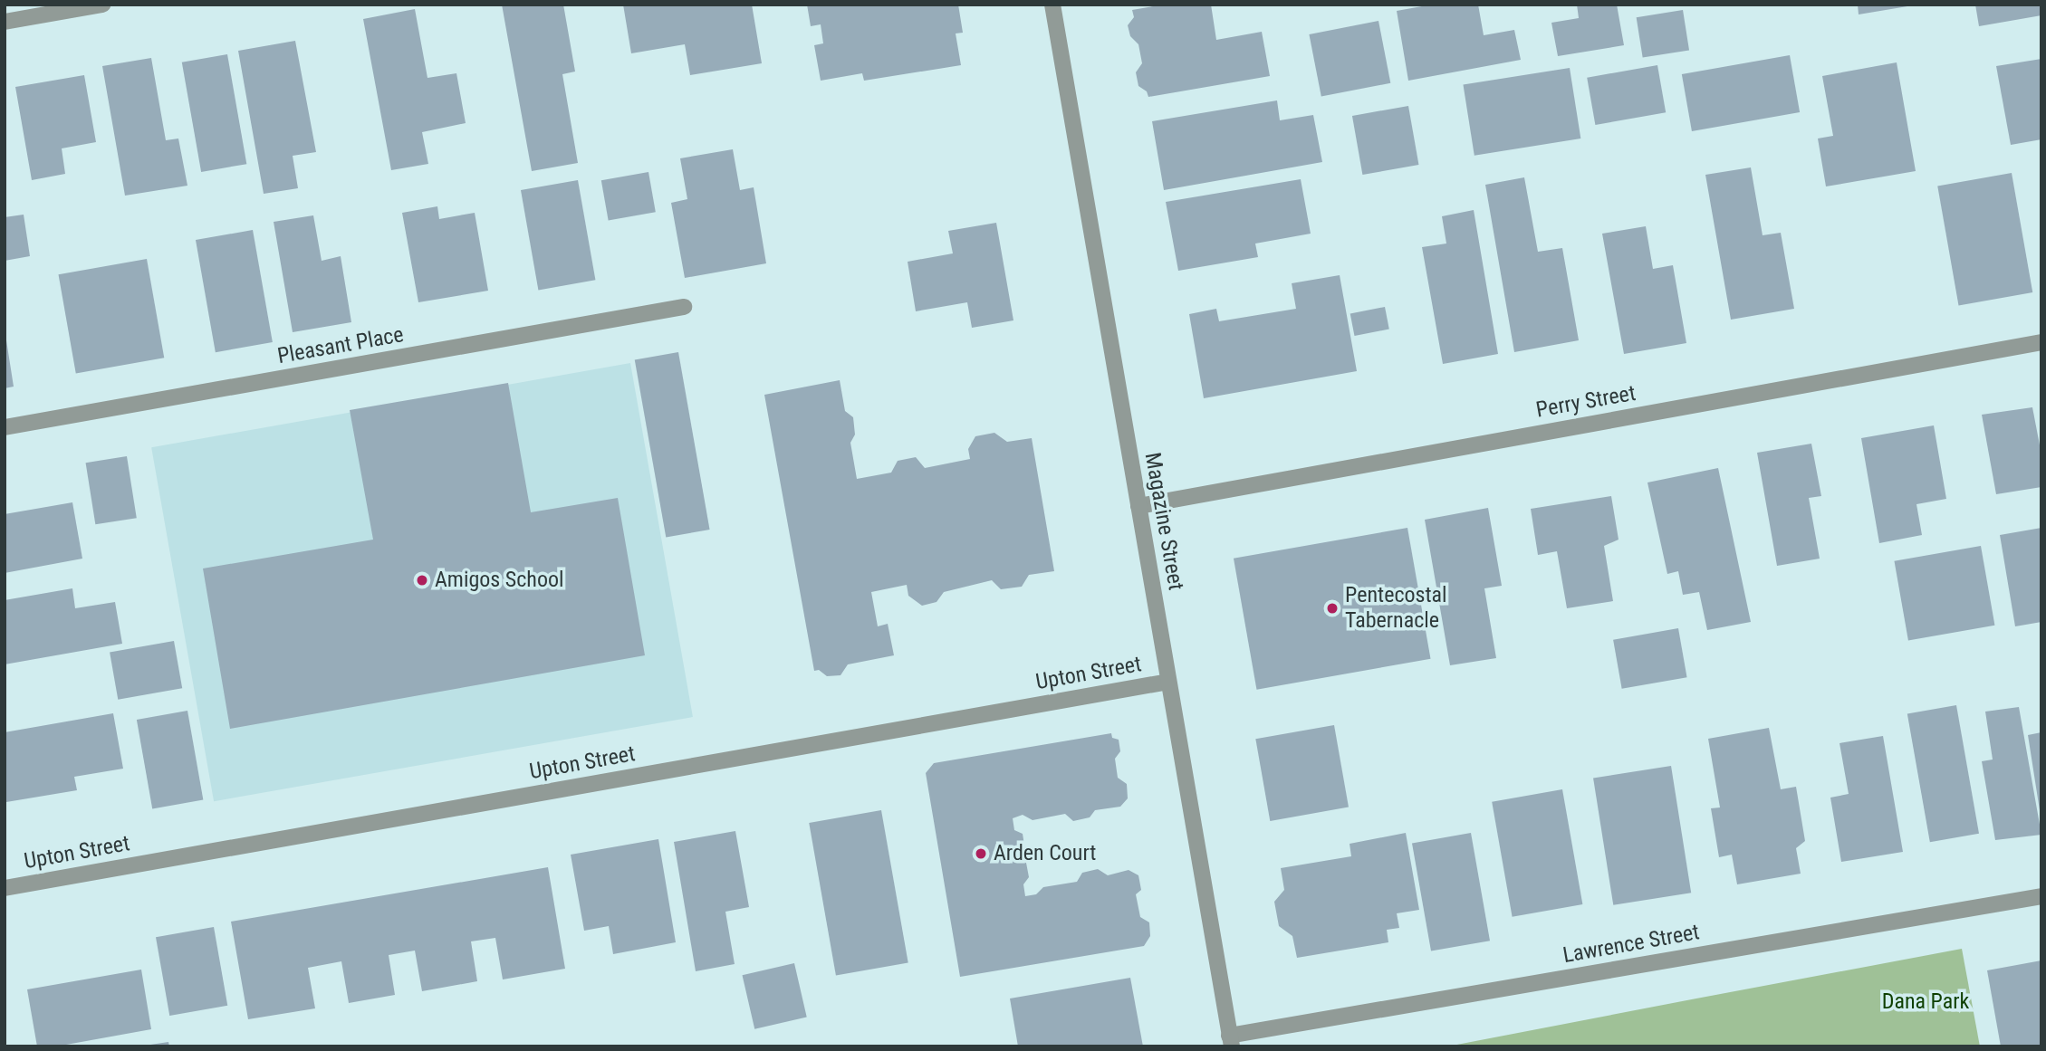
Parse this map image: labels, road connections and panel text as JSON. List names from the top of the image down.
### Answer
{
  "streets": {
    "street": [
      "Pleasant Place",
      "Perry Street",
      "Magazine Street",
      "Upton Street",
      "Lawrence Street"
    ]
  },
  "crossings": [
    ["Perry Street", "Magazine Street"],
    ["Magazine Street", "Upton Street"],
    ["Magazine Street", "Lawrence Street"]
  ],
  "parks": ["Dana Park"],
  "places": ["Amigos School", "Pentecostal Tabernacle", "Arden Court"]
}
